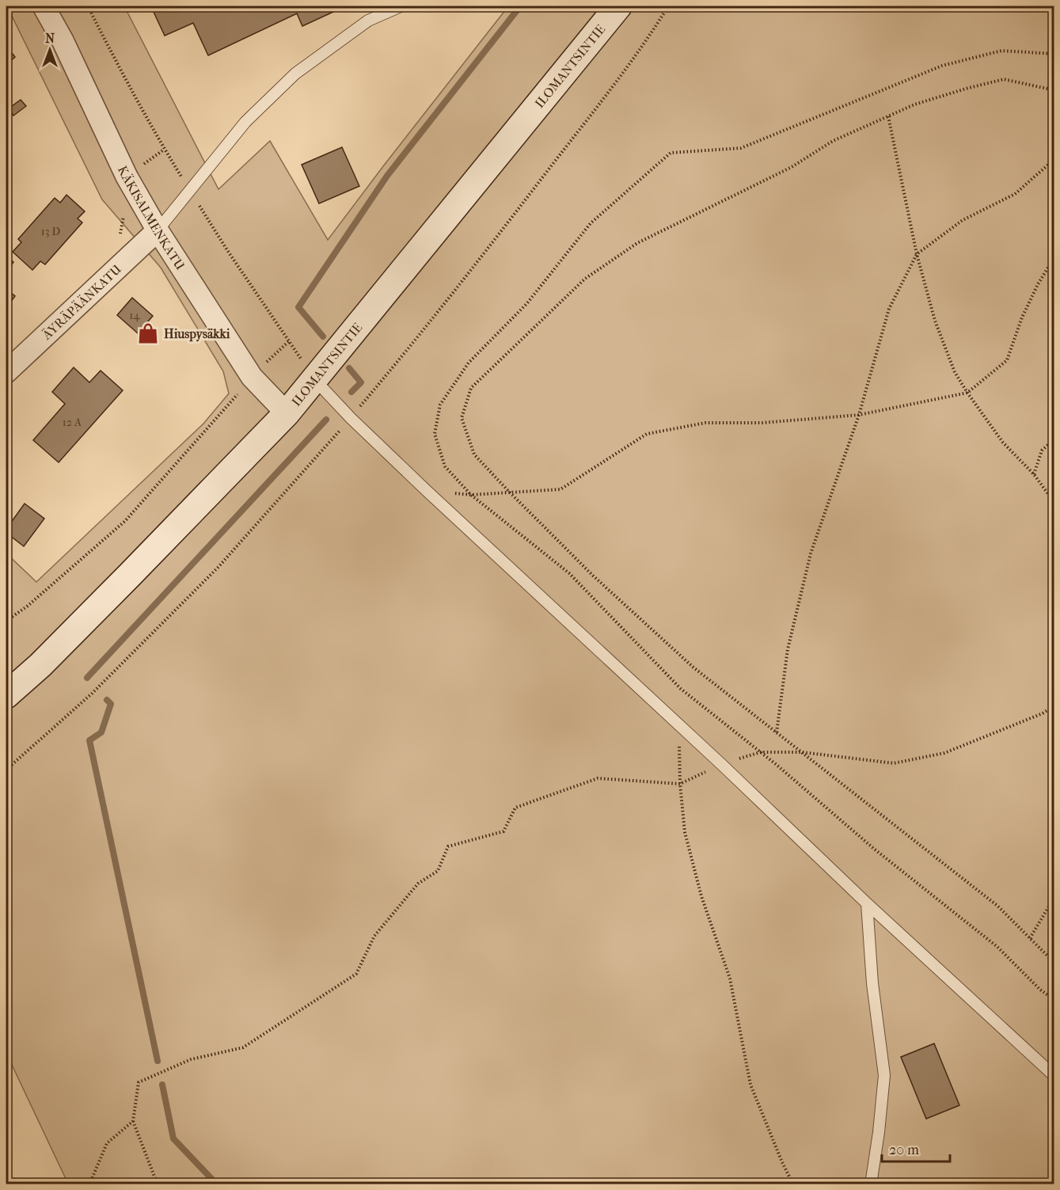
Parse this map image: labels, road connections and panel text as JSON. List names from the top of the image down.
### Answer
{
  "streets": {
    "main road": ["ILOMANTSINTIE"],
    "street": ["KÄKISALMENKATU", "ÄYRÄPÄÄNKATU"]
  },
  "crossings": [
    ["ILOMANTSINTIE", "KÄKISALMENKATU"],
    ["KÄKISALMENKATU", "ÄYRÄPÄÄNKATU"]
  ],
  "places": {
    "shop": ["Hiuspysäkki"]
  },
  "house_numbers": ["13 D", "14", "12 A"],
  "scale_bar": "20 m",
  "north": "top"
}
